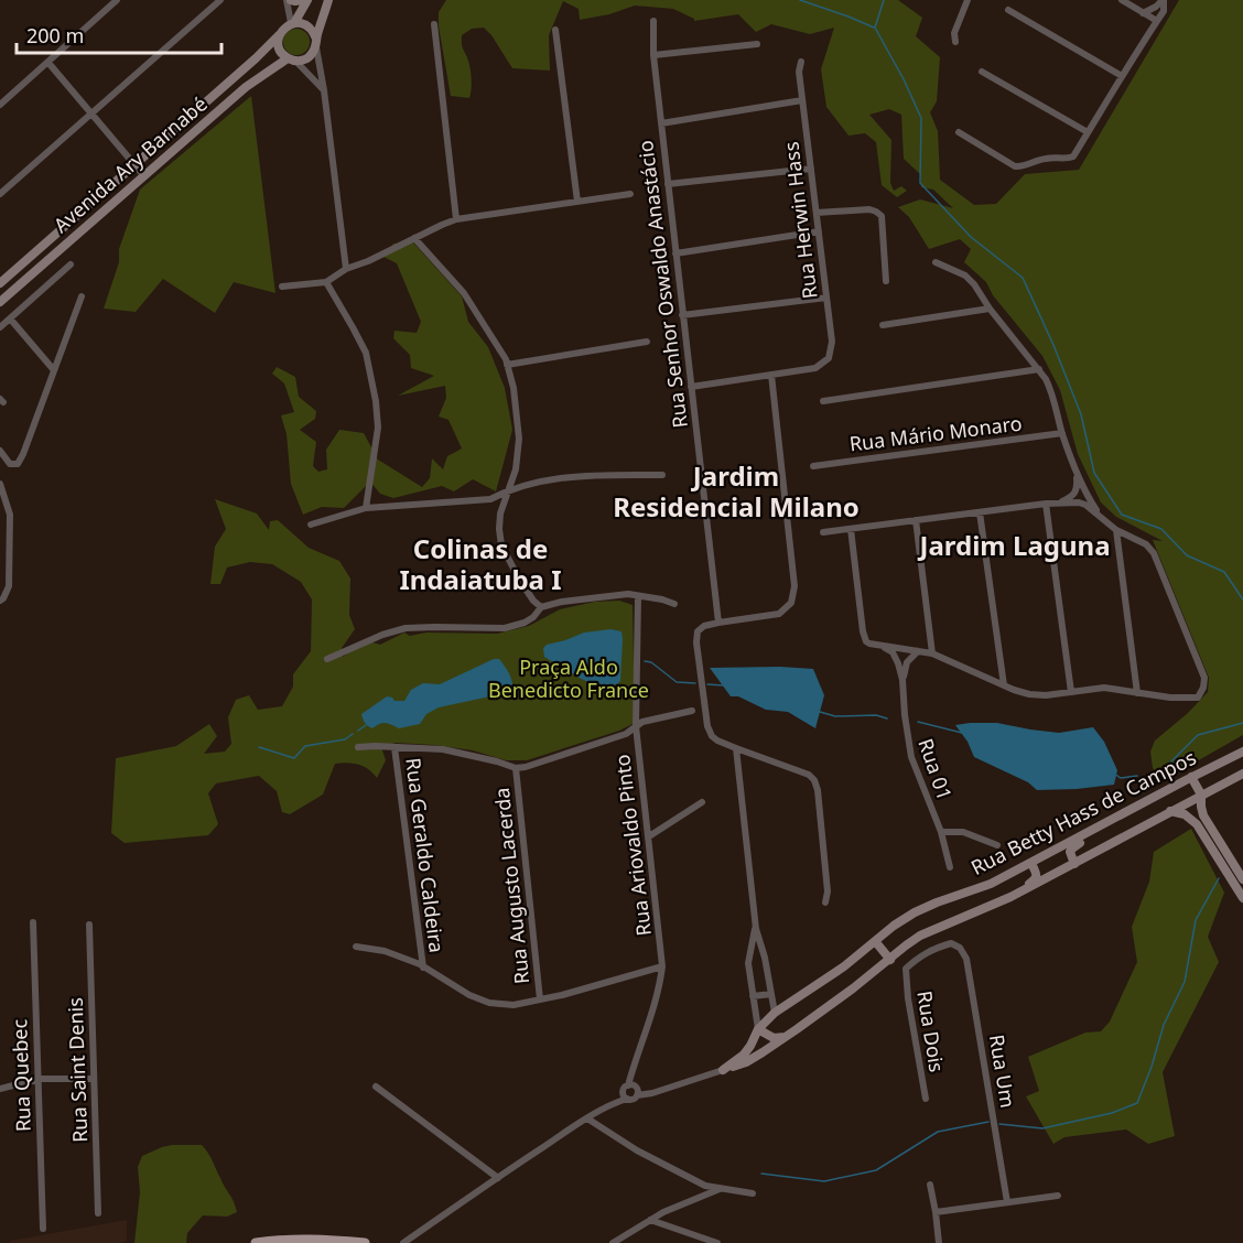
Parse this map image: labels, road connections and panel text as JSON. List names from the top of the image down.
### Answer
{
  "streets": {
    "street": [
      "Avenida Ary Barnabé",
      "Rua Herwin Hass",
      "Rua Senhor Oswaldo Anastácio",
      "Rua Mário Monaro",
      "Rua 01",
      "Rua Betty Hass de Campos",
      "Rua Ariovaldo Pinto",
      "Rua Geraldo Caldeira",
      "Rua Augusto Lacerda",
      "Rua Dois",
      "Rua Saint Denis",
      "Rua Um",
      "Rua Quebec"
    ]
  },
  "crossings": [
    ["Rua Betty Hass de Campos", "Rua Ariovaldo Pinto"],
    ["Rua Dois", "Rua Um"]
  ],
  "districts": ["Jardim Residencial Milano", "Jardim Laguna", "Colinas de Indaiatuba I"],
  "parks": ["Praça Aldo Benedicto France"],
  "scale_bar": "200 m"
}
